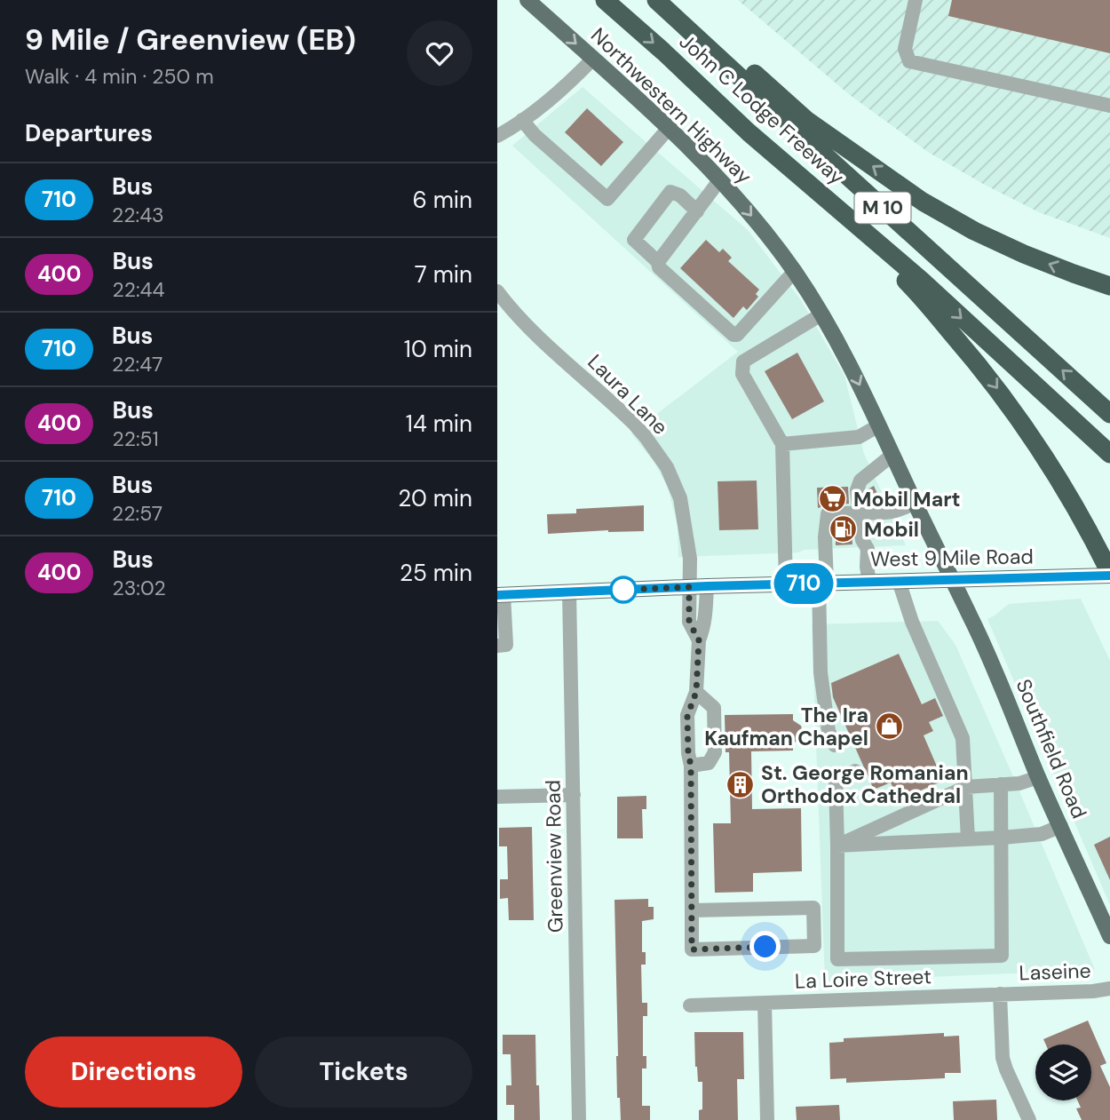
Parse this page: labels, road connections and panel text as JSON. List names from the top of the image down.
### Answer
{
  "streets": {
    "highway": ["John C Lodge Freeway", "M 10"],
    "main road": ["Northwestern Highway", "West 9 Mile Road", "Southfield Road"],
    "street": [
      "Laura Lane",
      "Greenview Road",
      "Laseine",
      "La Loire Street"
    ]
  },
  "crossings": [
    ["Northwestern Highway", "West 9 Mile Road"],
    ["Northwestern Highway", "Southfield Road"],
    ["Laura Lane", "West 9 Mile Road"],
    ["West 9 Mile Road", "Southfield Road"],
    ["West 9 Mile Road", "Greenview Road"],
    ["Laseine", "La Loire Street"]
  ],
  "one_way": ["Northwestern Highway"],
  "places": {
    "supermarket": ["Mobil Mart"],
    "fuel station": ["Mobil"],
    "shop": ["The Ira Kaufman Chapel"],
    "building": ["St. George Romanian Orthodox Cathedral"]
  },
  "lines": ["bus line 710"],
  "page": {
    "heading": [
      ["9 Mile / Greenview (EB)", "Walk · 4 min · 250 m"],
      "Departures"
    ],
    "on_map": "710",
    "list": [
      {
        "mark": "710",
        "name": "Bus",
        "note": "22:43",
        "value": "6 min"
      },
      {
        "mark": "400",
        "name": "Bus",
        "note": "22:44",
        "value": "7 min"
      },
      {
        "mark": "710",
        "name": "Bus",
        "note": "22:47",
        "value": "10 min"
      },
      {
        "mark": "400",
        "name": "Bus",
        "note": "22:51",
        "value": "14 min"
      },
      {
        "mark": "710",
        "name": "Bus",
        "note": "22:57",
        "value": "20 min"
      },
      {
        "mark": "400",
        "name": "Bus",
        "note": "23:02",
        "value": "25 min"
      }
    ],
    "buttons": ["Directions", "Tickets"]
  }
}
